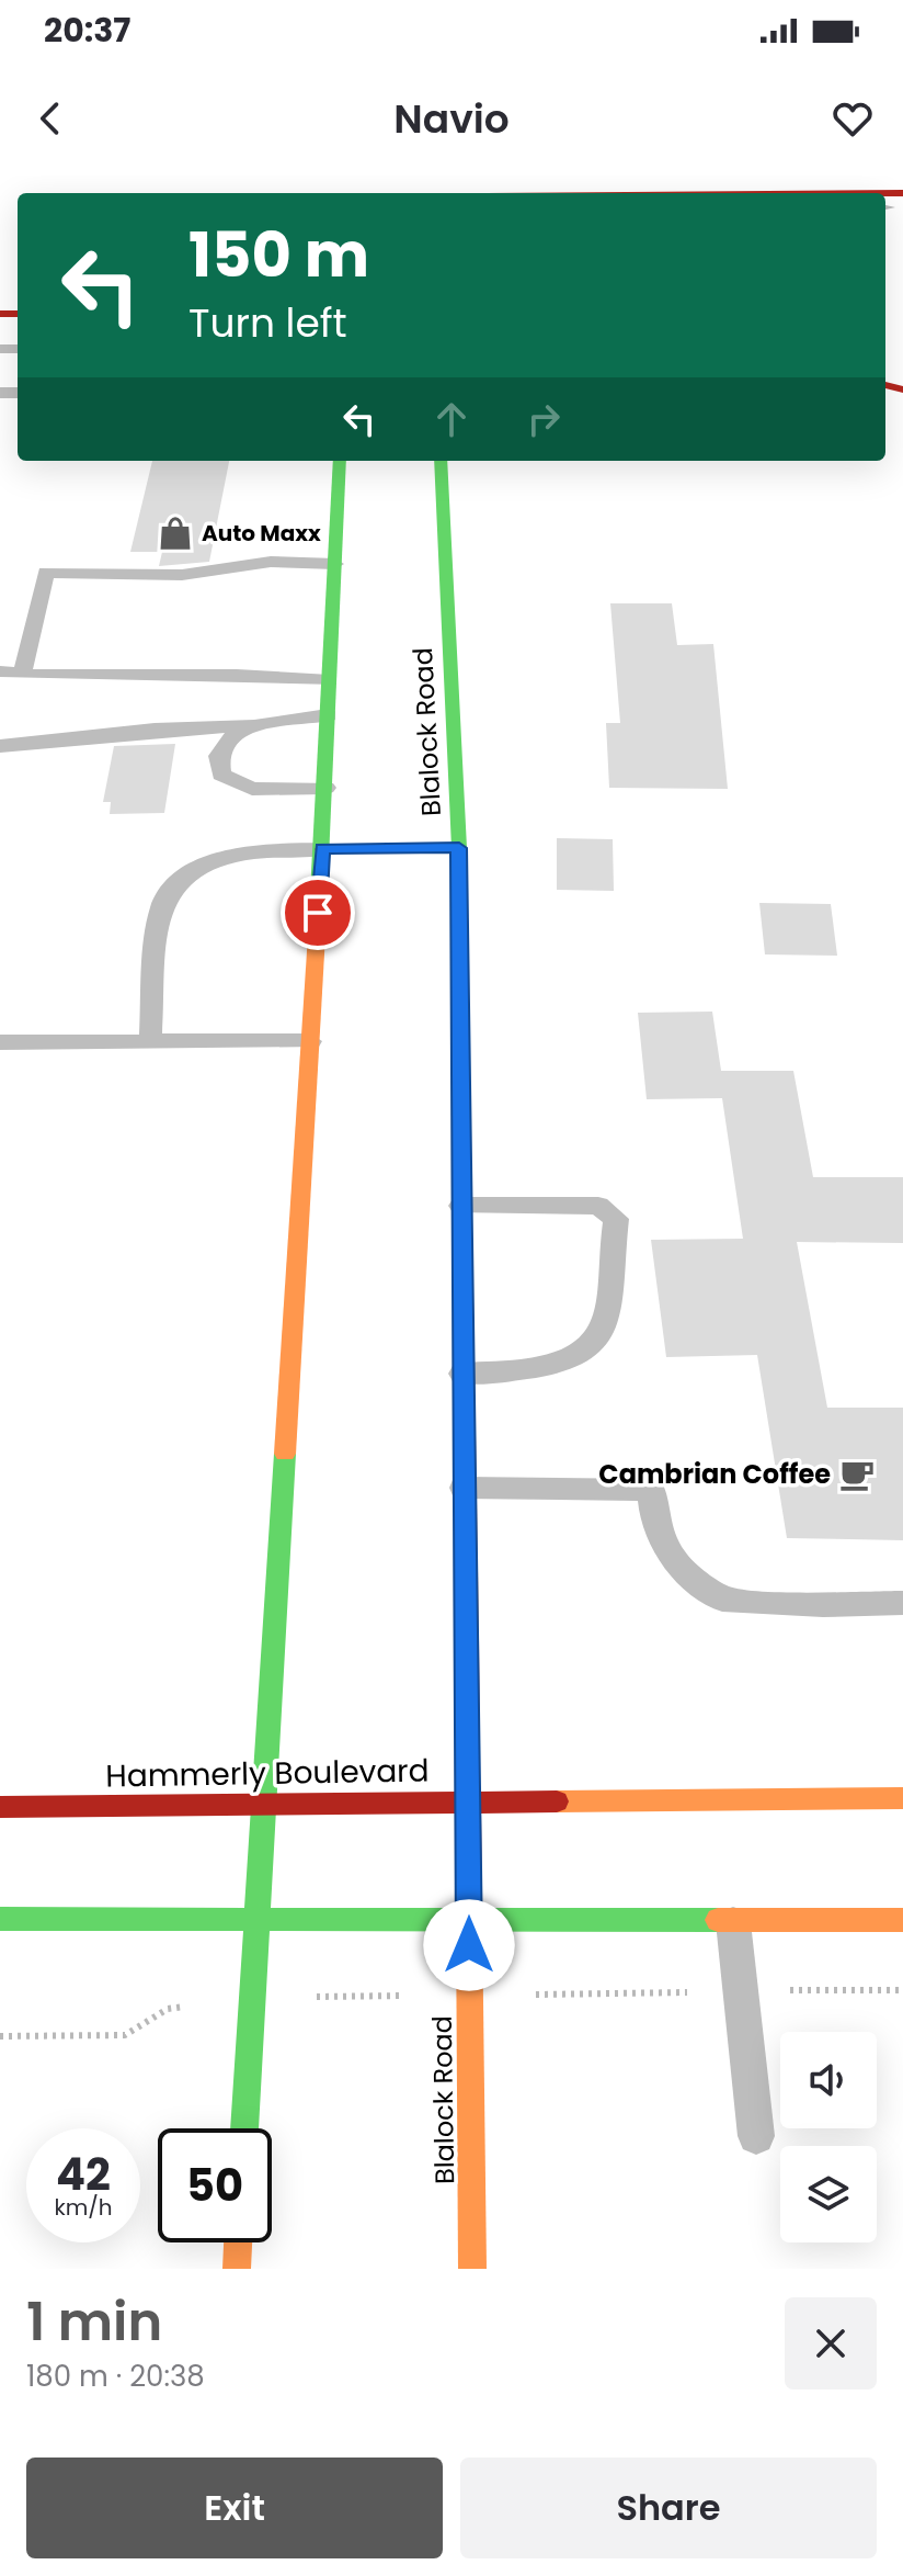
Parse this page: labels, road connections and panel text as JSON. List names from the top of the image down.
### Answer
{
  "streets": {
    "main road": ["Blalock Road", "Hammerly Boulevard"]
  },
  "crossings": [
    ["Blalock Road", "Hammerly Boulevard"]
  ],
  "places": {
    "shop": ["Auto Maxx"],
    "cafe": ["Cambrian Coffee"]
  },
  "page": {
    "status": "20:37",
    "header": "Navio",
    "turn": ["150 m", "Turn left"],
    "speed": "42 km/h",
    "limit": "50",
    "heading": ["1 min", "180 m · 20:38"],
    "buttons": ["Exit", "Share"]
  }
}
